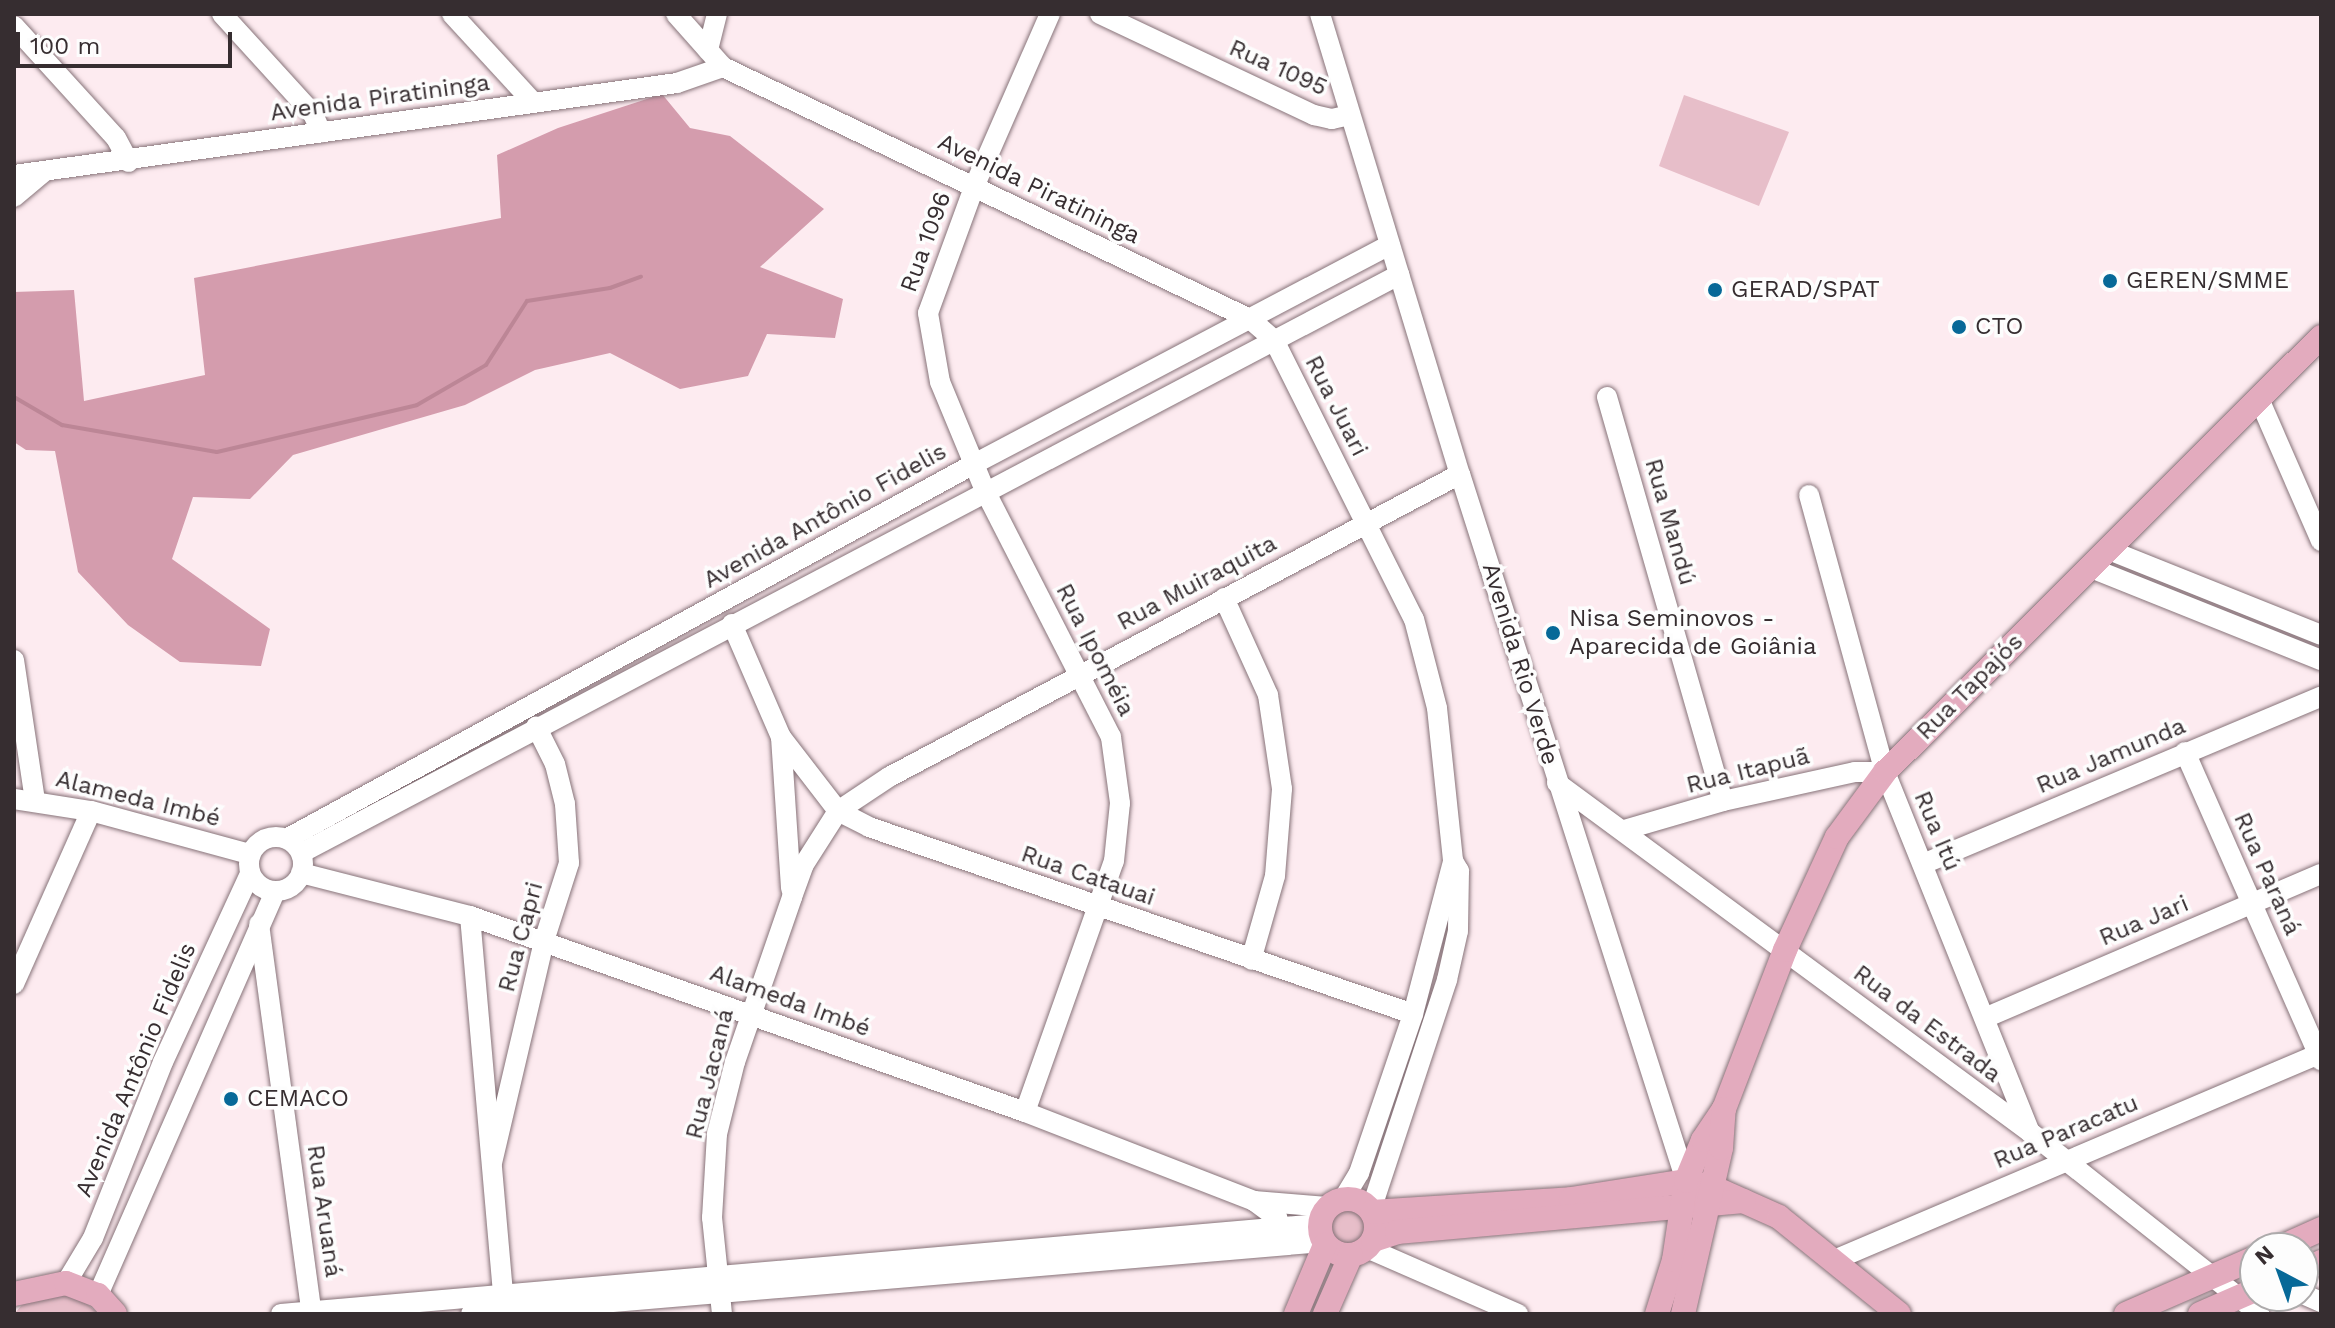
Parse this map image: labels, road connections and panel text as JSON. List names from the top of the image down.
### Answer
{
  "streets": {
    "main road": ["Avenida Rio Verde", "Rua Tapajós"],
    "street": [
      "Rua 1095",
      "Avenida Piratininga",
      "Rua 1096",
      "Rua Juari",
      "Avenida Antônio Fidelis",
      "Rua Mandú",
      "Rua Muiraquita",
      "Rua Ipoméia",
      "Rua Jamunda",
      "Rua Itapuã",
      "Alameda Imbé",
      "Rua Itú",
      "Rua Paraná",
      "Rua Catauai",
      "Rua Jari",
      "Rua Capri",
      "Rua da Estrada",
      "Rua Jacaná",
      "Rua Paracatu",
      "Rua Aruaná"
    ]
  },
  "crossings": [
    ["Rua 1095", "Avenida Rio Verde"],
    ["Avenida Piratininga", "Rua 1096"],
    ["Avenida Piratininga", "Rua Juari"],
    ["Avenida Piratininga", "Avenida Antônio Fidelis"],
    ["Rua 1096", "Rua Ipoméia"],
    ["Rua Juari", "Avenida Antônio Fidelis"],
    ["Rua Juari", "Rua Muiraquita"],
    ["Avenida Antônio Fidelis", "Rua Ipoméia"],
    ["Avenida Antônio Fidelis", "Avenida Rio Verde"],
    ["Avenida Antônio Fidelis", "Alameda Imbé"],
    ["Avenida Antônio Fidelis", "Rua Capri"],
    ["Avenida Antônio Fidelis", "Rua Jacaná"],
    ["Rua Mandú", "Rua Itapuã"],
    ["Rua Muiraquita", "Rua Ipoméia"],
    ["Rua Muiraquita", "Avenida Rio Verde"],
    ["Rua Muiraquita", "Rua Catauai"],
    ["Rua Muiraquita", "Rua Jacaná"],
    ["Rua Ipoméia", "Alameda Imbé"],
    ["Rua Ipoméia", "Rua Catauai"],
    ["Avenida Rio Verde", "Rua Tapajós"],
    ["Avenida Rio Verde", "Rua da Estrada"],
    ["Rua Tapajós", "Rua Itapuã"],
    ["Rua Tapajós", "Rua Itú"],
    ["Rua Tapajós", "Rua da Estrada"],
    ["Rua Jamunda", "Rua Itú"],
    ["Rua Jamunda", "Rua Paraná"],
    ["Rua Itapuã", "Rua Itú"],
    ["Rua Itapuã", "Rua da Estrada"],
    ["Alameda Imbé", "Rua Capri"],
    ["Alameda Imbé", "Rua Jacaná"],
    ["Rua Itú", "Rua Jari"],
    ["Rua Itú", "Rua da Estrada"],
    ["Rua Paraná", "Rua Jari"],
    ["Rua Paraná", "Rua Paracatu"],
    ["Rua Catauai", "Rua Jacaná"],
    ["Rua da Estrada", "Rua Paracatu"]
  ],
  "places": [
    "GEREN/SMME",
    "GERAD/SPAT",
    "CTO",
    "Nisa Seminovos - Aparecida de Goiânia",
    "CEMACO"
  ],
  "scale_bar": "100 m",
  "north": "top left"
}
